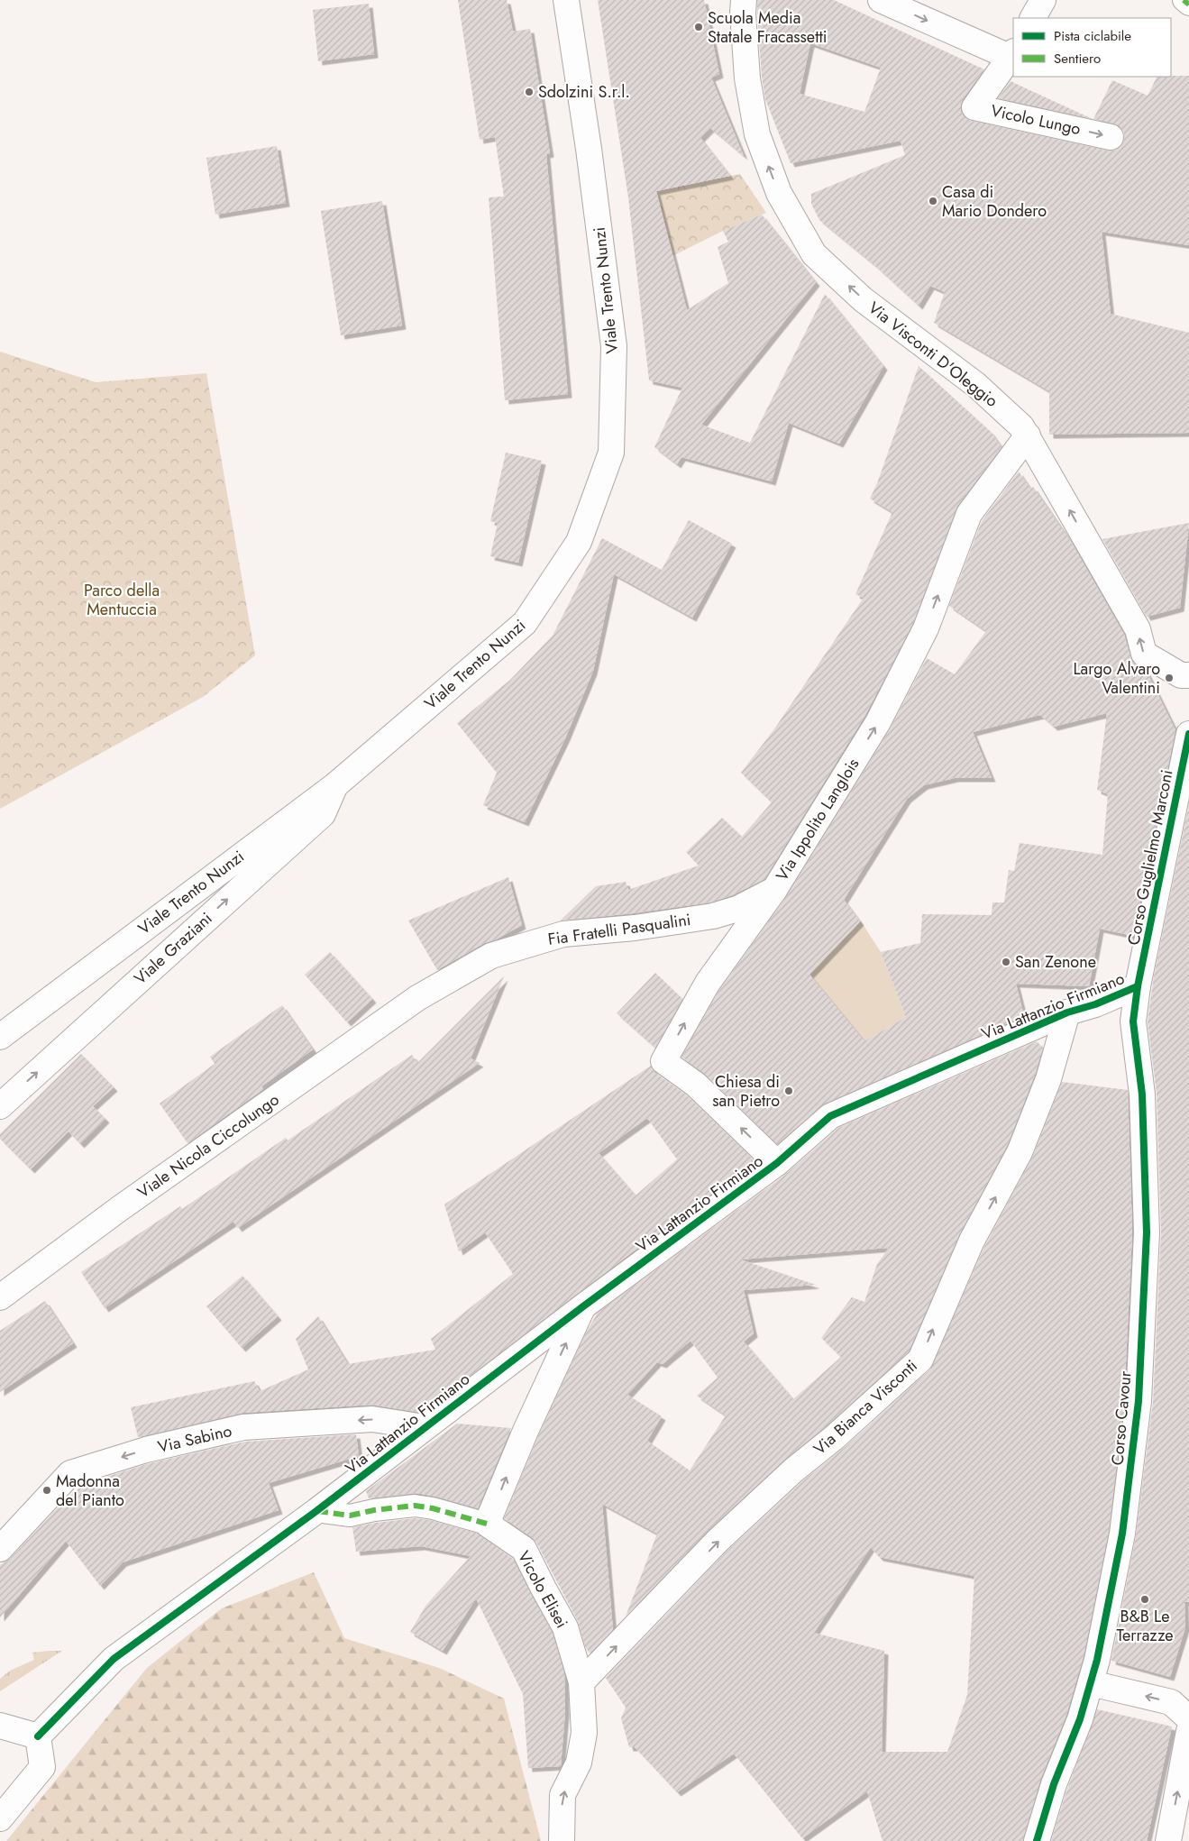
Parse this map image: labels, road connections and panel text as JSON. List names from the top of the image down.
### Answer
{
  "streets": {
    "street": [
      "Vicolo Lungo",
      "Viale Trento Nunzi",
      "Via Visconti D'Oleggio",
      "Via Ippolito Langlois",
      "Corso Guglielmo Marconi",
      "Fia Fratelli Pasqualini",
      "Viale Graziani",
      "Via Lattanzio Firmiano",
      "Viale Nicola Ciccolungo",
      "Via Bianca Visconti",
      "Corso Cavour",
      "Via Sabino",
      "Vicolo Elisei"
    ]
  },
  "crossings": [
    ["Viale Trento Nunzi", "Viale Graziani"],
    ["Via Visconti D'Oleggio", "Via Ippolito Langlois"],
    ["Via Ippolito Langlois", "Fia Fratelli Pasqualini"],
    ["Via Ippolito Langlois", "Via Lattanzio Firmiano"],
    ["Corso Guglielmo Marconi", "Via Lattanzio Firmiano"],
    ["Corso Guglielmo Marconi", "Corso Cavour"],
    ["Fia Fratelli Pasqualini", "Viale Nicola Ciccolungo"],
    ["Via Lattanzio Firmiano", "Via Bianca Visconti"],
    ["Via Lattanzio Firmiano", "Corso Cavour"],
    ["Via Lattanzio Firmiano", "Via Sabino"],
    ["Via Lattanzio Firmiano", "Vicolo Elisei"],
    ["Via Bianca Visconti", "Vicolo Elisei"]
  ],
  "one_way": [
    "Via Visconti D'Oleggio",
    "Via Ippolito Langlois",
    "Viale Graziani",
    "Via Bianca Visconti",
    "Via Sabino"
  ],
  "parks": ["Parco della Mentuccia"],
  "places": [
    "Scuola Media Statale Fracassetti",
    "Sdolzini S.r.l.",
    "Casa di Mario Dondero",
    "Largo Alvaro Valentini",
    "San Zenone",
    "Chiesa di san Pietro",
    "Madonna del Pianto",
    "B&B Le Terrazze"
  ],
  "legend": ["Pista ciclabile", "Sentiero"]
}
